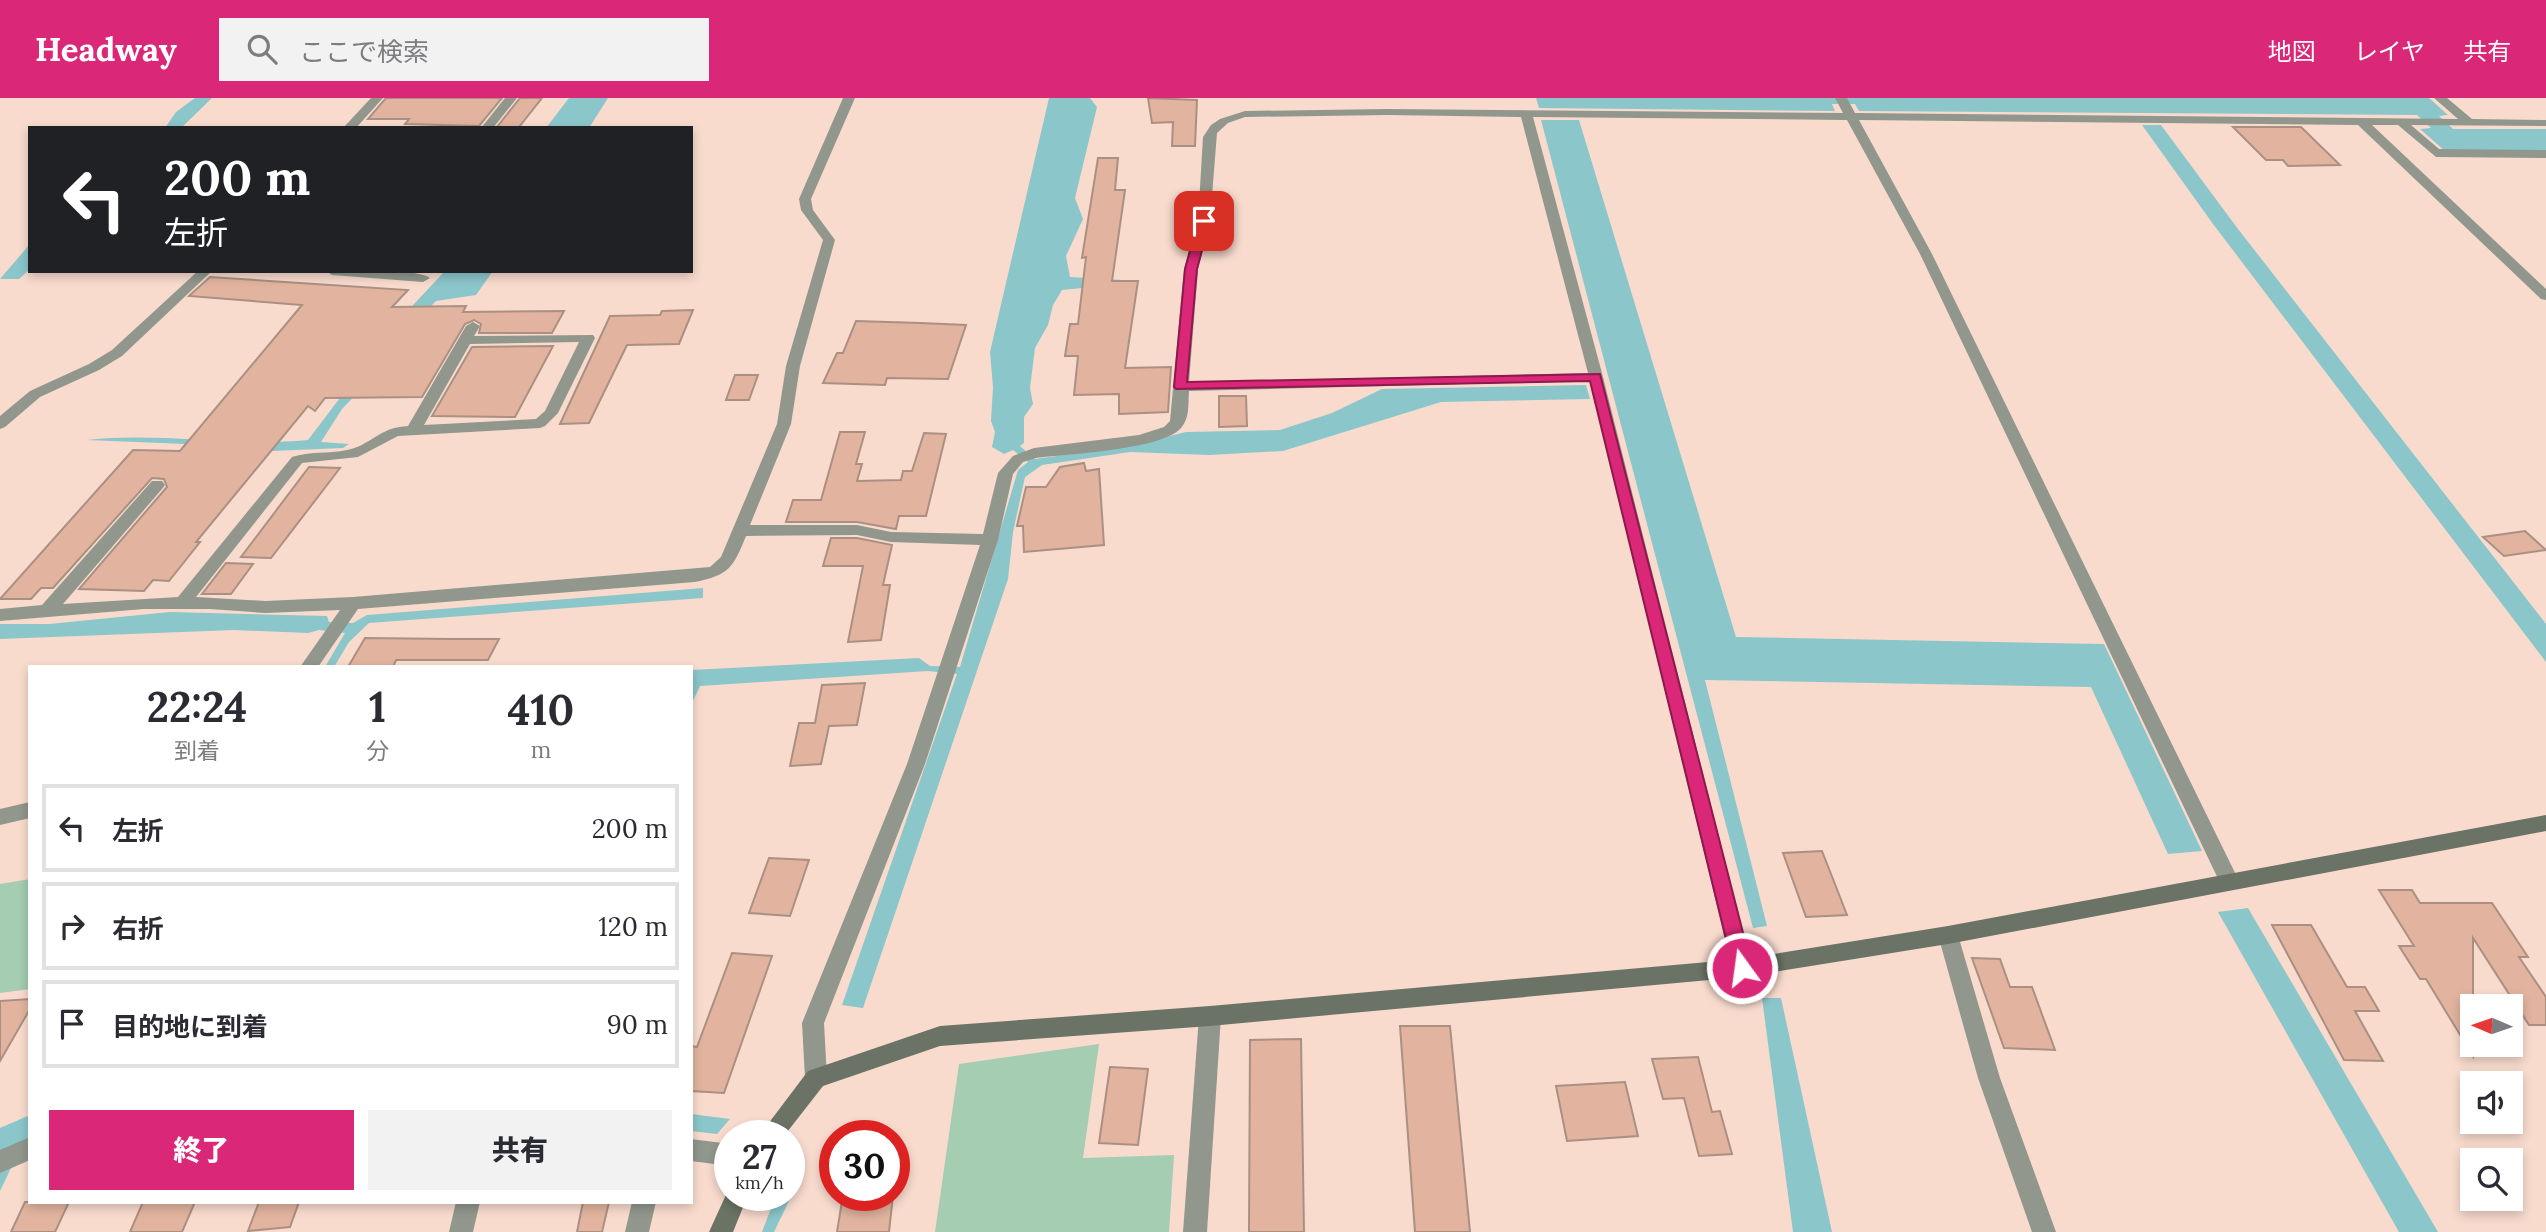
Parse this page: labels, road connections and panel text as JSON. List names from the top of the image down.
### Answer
{
  "north": "left",
  "page": {
    "header": "Headway",
    "search": "ここで検索",
    "nav": ["地図", "レイヤ", "共有"],
    "turn": ["200 m", "左折"],
    "eta": [
      "22:24",
      "到着",
      "1",
      "分",
      "410",
      "m"
    ],
    "list": [
      {
        "name": "左折",
        "value": "200 m"
      },
      {
        "name": "右折",
        "value": "120 m"
      },
      {
        "name": "目的地に到着",
        "value": "90 m"
      }
    ],
    "buttons": ["終了", "共有"],
    "speed": "27 km/h",
    "limit": "30"
  }
}
